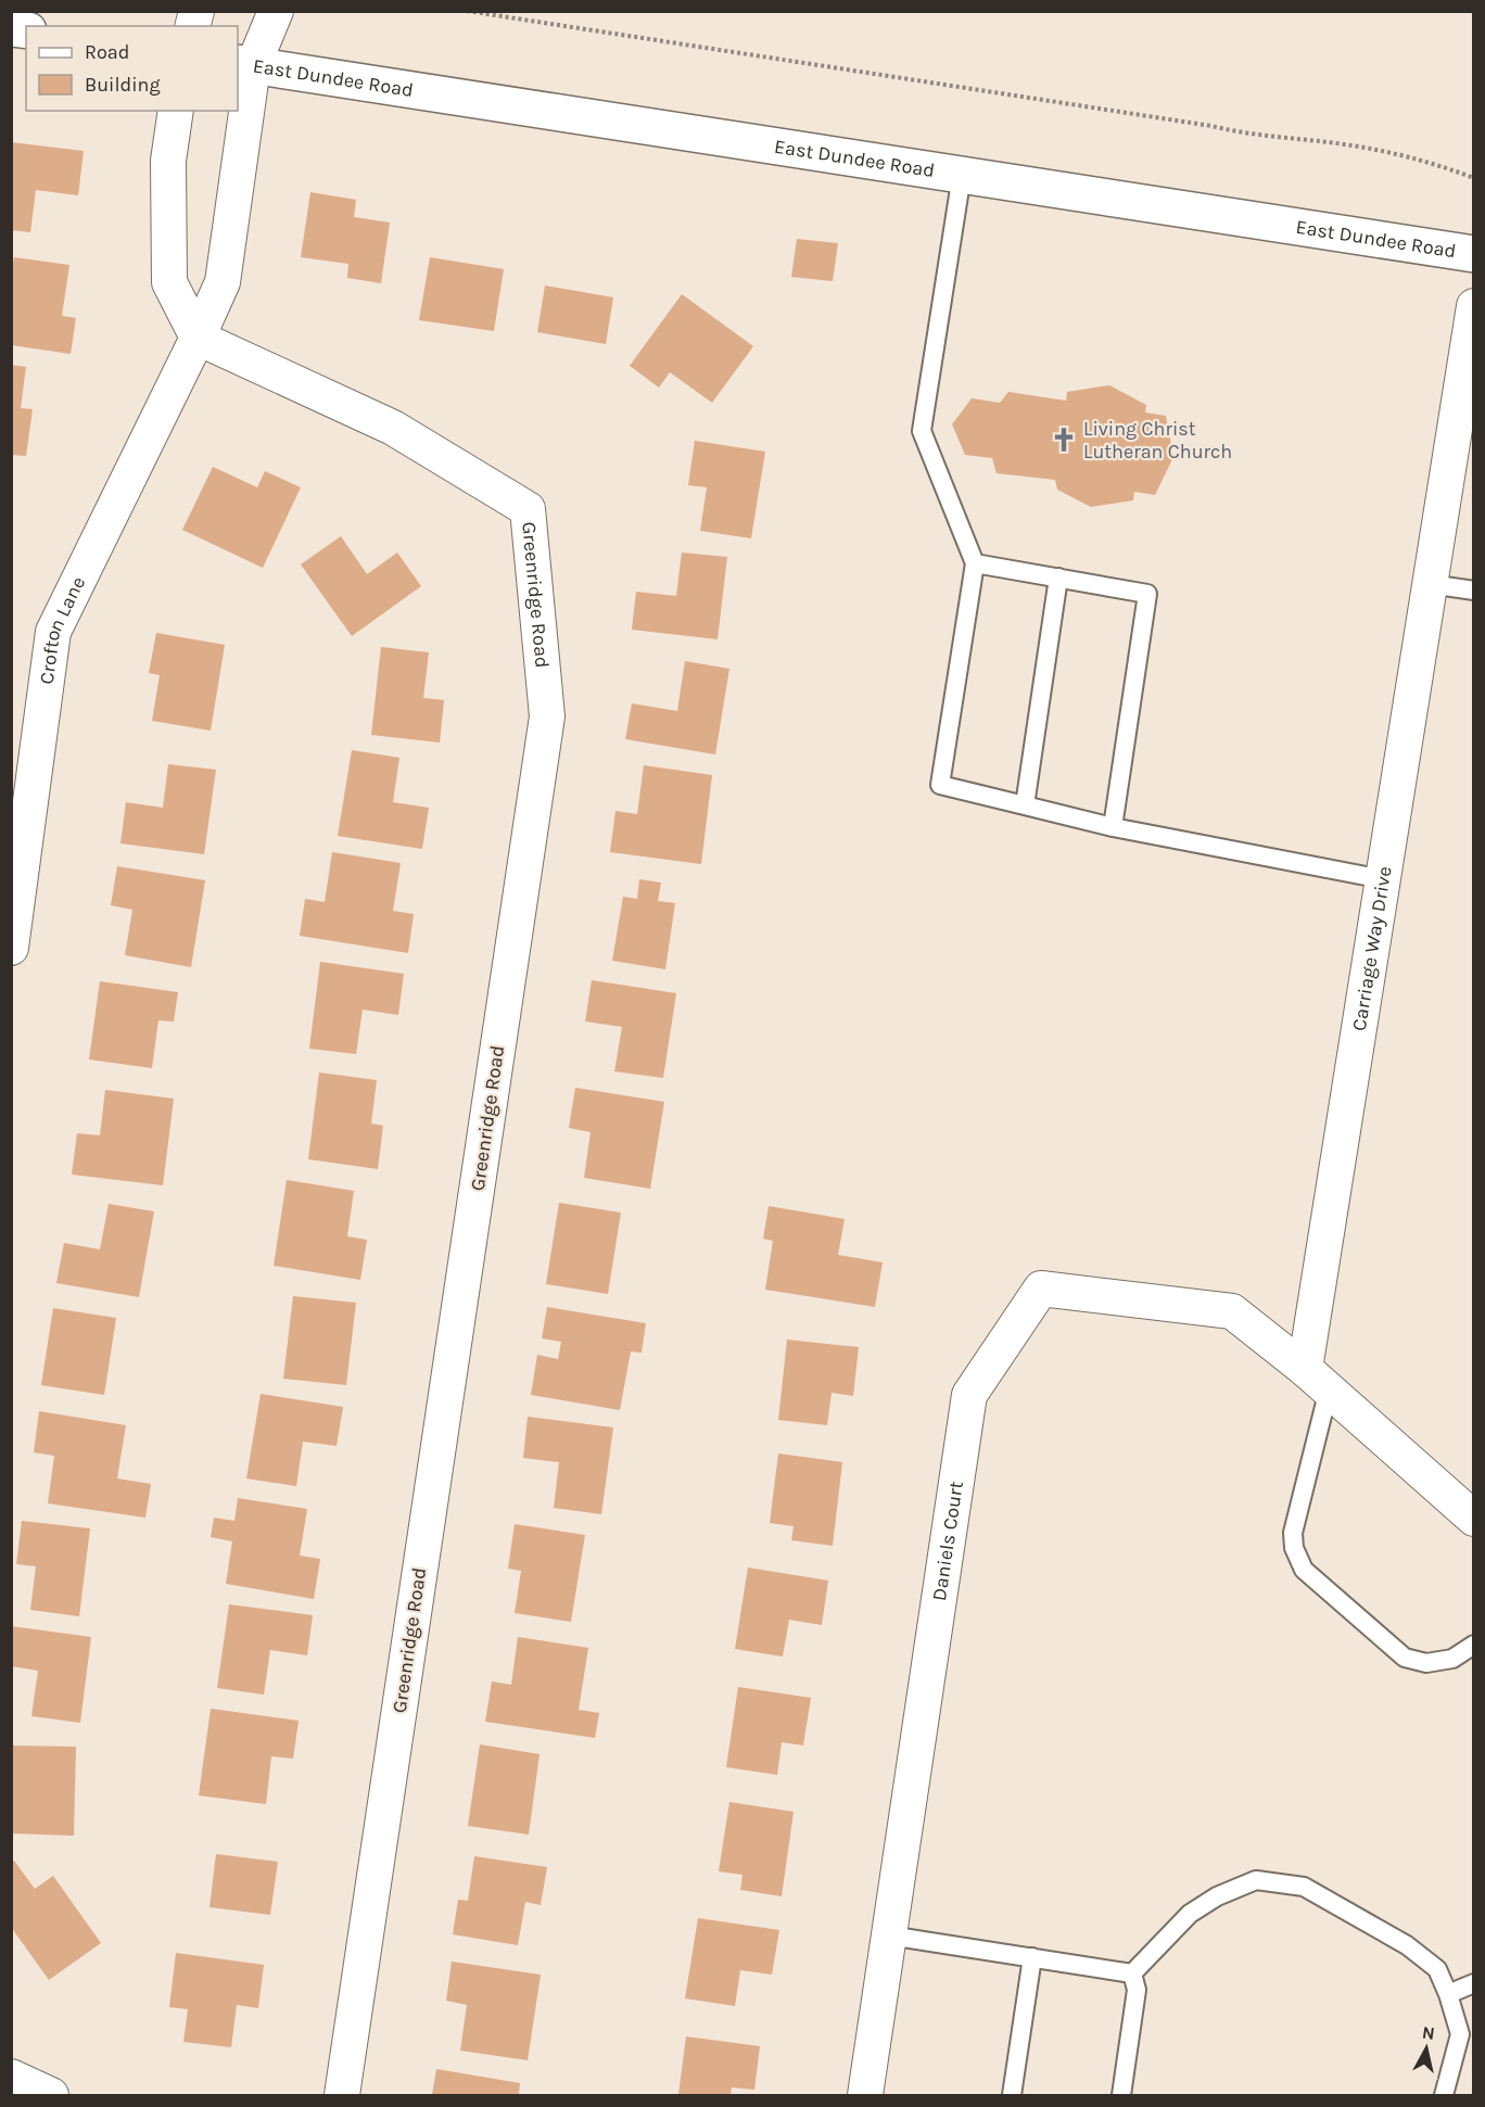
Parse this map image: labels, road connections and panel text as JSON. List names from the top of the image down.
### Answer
{
  "streets": {
    "main road": ["East Dundee Road"],
    "street": [
      "Greenridge Road",
      "Crofton Lane",
      "Carriage Way Drive",
      "Daniels Court"
    ]
  },
  "crossings": [
    ["East Dundee Road", "Crofton Lane"],
    ["Greenridge Road", "Crofton Lane"],
    ["Carriage Way Drive", "Daniels Court"]
  ],
  "places": {
    "church": ["Living Christ Lutheran Church"]
  },
  "legend": ["Road", "Building"],
  "north": "top"
}
